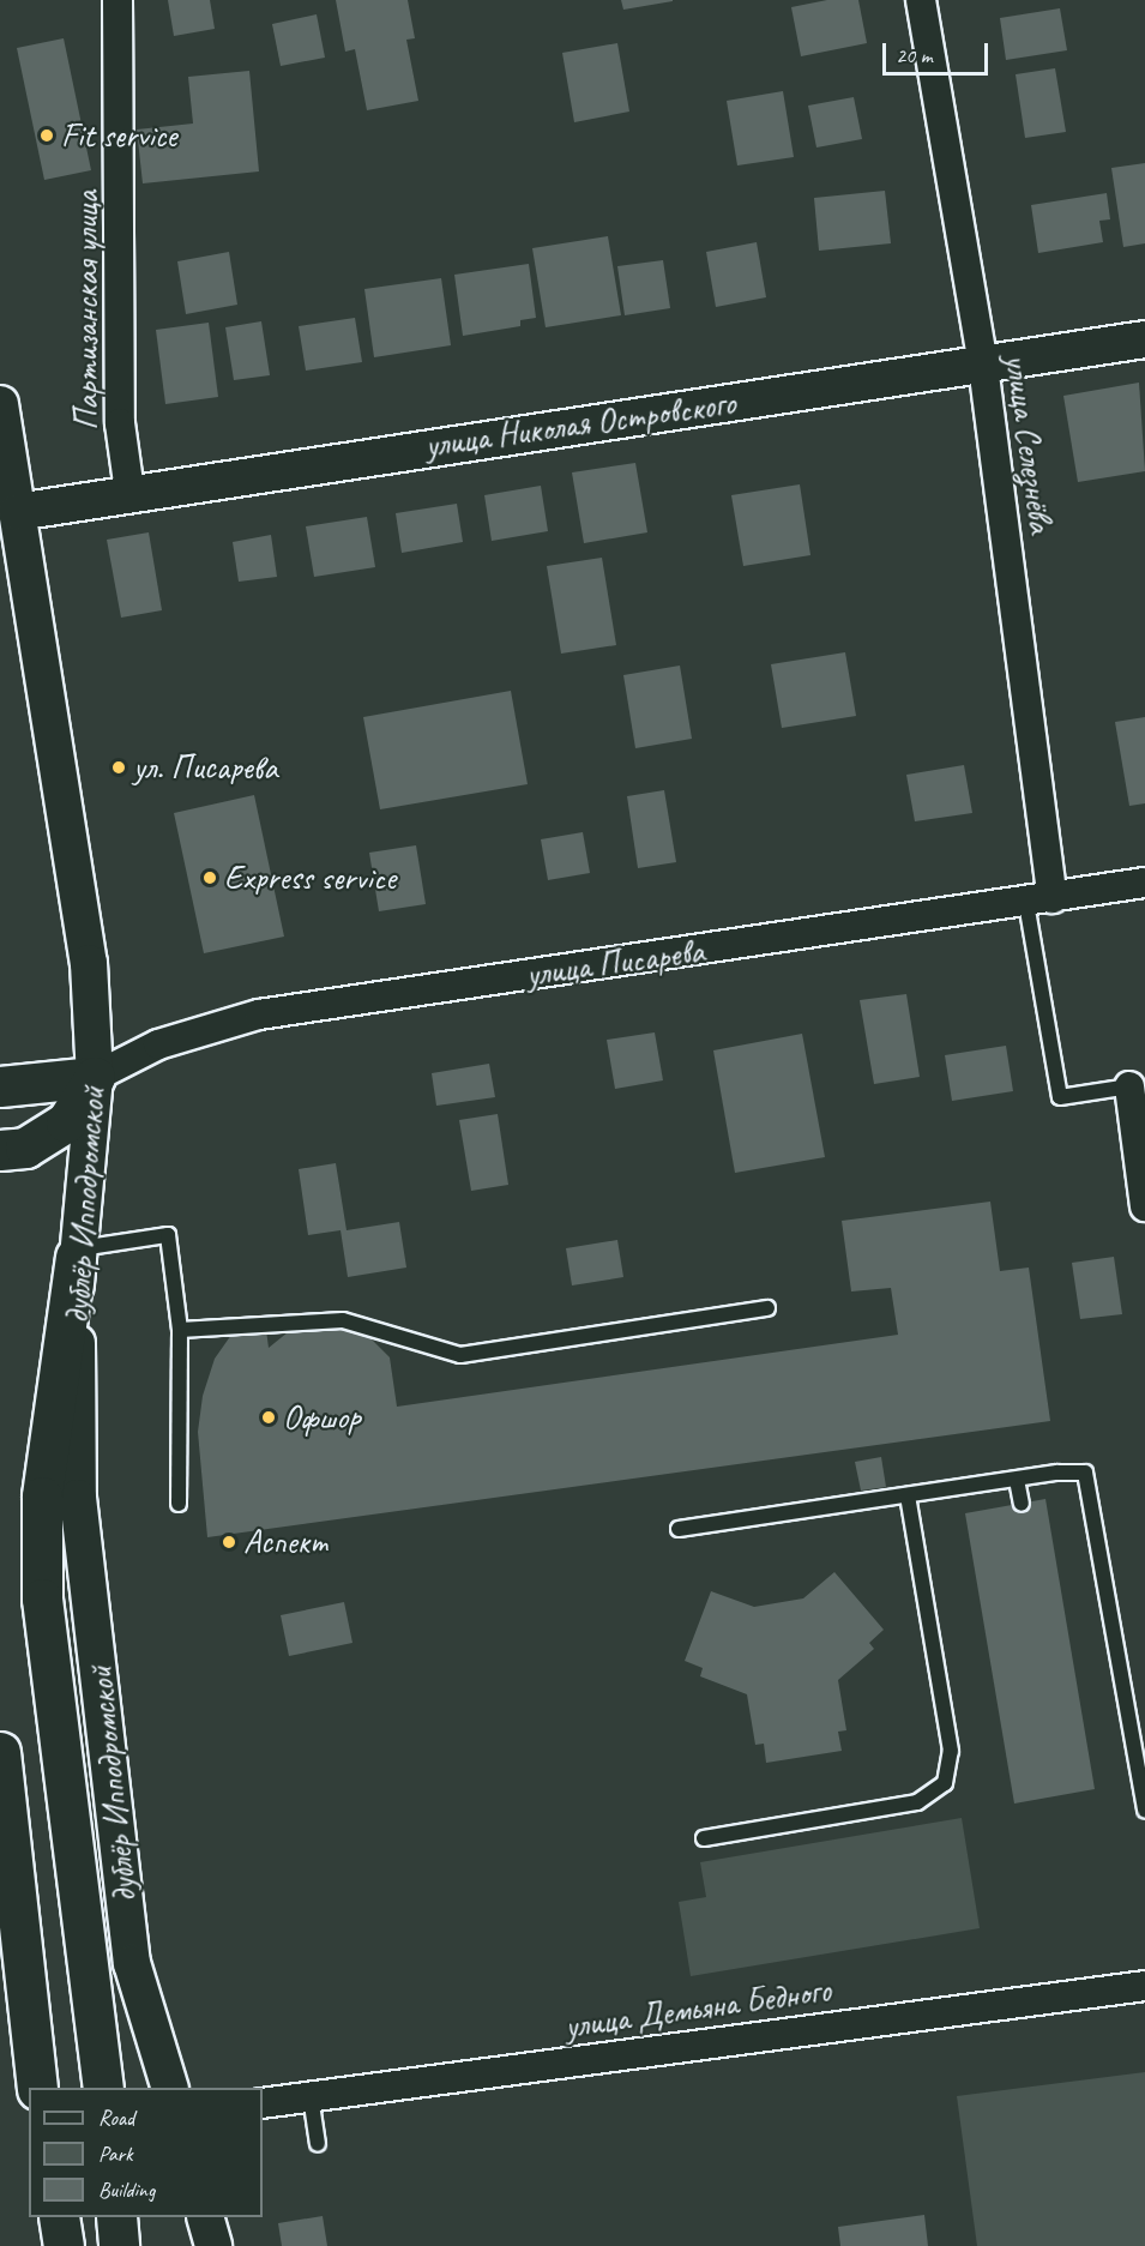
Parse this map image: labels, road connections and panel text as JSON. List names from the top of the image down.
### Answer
{
  "streets": {
    "main road": ["улица Писарева"],
    "street": [
      "Партизанская улица",
      "улица Николая Островского",
      "улица Селезнёва",
      "дублёр Ипподромской",
      "улица Демьяна Бедного"
    ]
  },
  "crossings": [
    ["Партизанская улица", "улица Николая Островского"],
    ["улица Николая Островского", "улица Селезнёва"],
    ["улица Николая Островского", "дублёр Ипподромской"],
    ["улица Селезнёва", "улица Писарева"],
    ["улица Писарева", "дублёр Ипподромской"]
  ],
  "places": [
    "Fit service",
    "ул. Писарева",
    "Express service",
    "Офшор",
    "Аспект"
  ],
  "legend": ["Road", "Park", "Building"],
  "scale_bar": "20 m"
}
